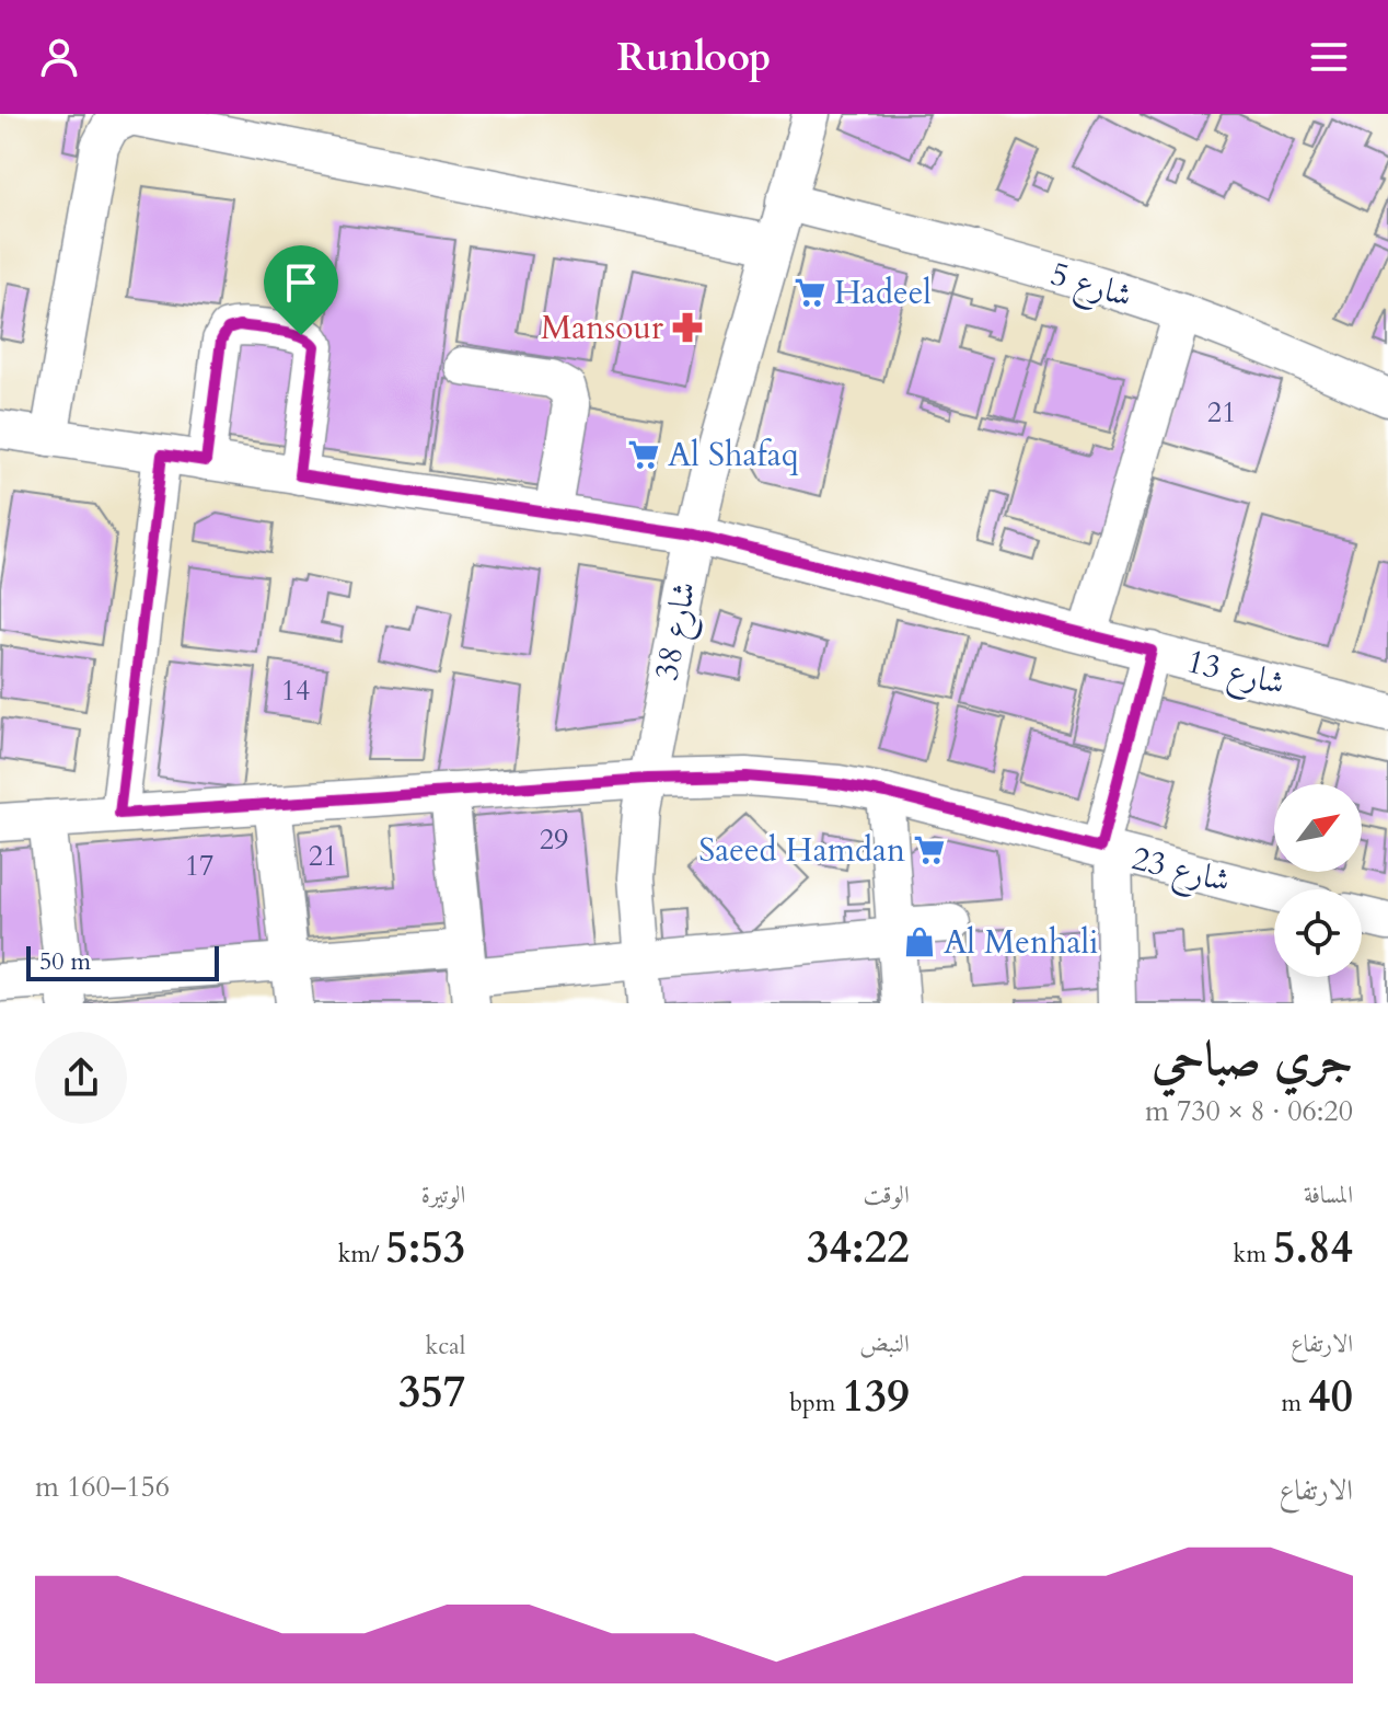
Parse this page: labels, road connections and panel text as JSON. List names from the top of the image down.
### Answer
{
  "streets": {
    "street": [
      "شارع 5",
      "شارع 38",
      "شارع 13",
      "شارع 23"
    ]
  },
  "crossings": [
    ["شارع 5", "شارع 38"],
    ["شارع 38", "شارع 13"],
    ["شارع 38", "شارع 23"]
  ],
  "places": {
    "supermarket": ["Hadeel", "Al Shafaq", "Saeed Hamdan"],
    "pharmacy": ["Mansour"],
    "shop": ["Al Menhali"]
  },
  "house_numbers": [
    "21",
    "14",
    "29",
    "21",
    "17"
  ],
  "scale_bar": "50 m",
  "north": "top right",
  "page": {
    "header": "Runloop",
    "scale": "50 m",
    "heading": ["جري صباحي", "06:20 · 8 × 730 m"],
    "stats": [
      ["المسافة", "5.84 km"],
      ["الوقت", "34:22"],
      ["الوتيرة", "5:53 /km"],
      ["الارتفاع", "40 m"],
      ["النبض", "139 bpm"],
      ["kcal", "357"]
    ],
    "chart": ["الارتفاع", "156–160 m"]
  }
}
